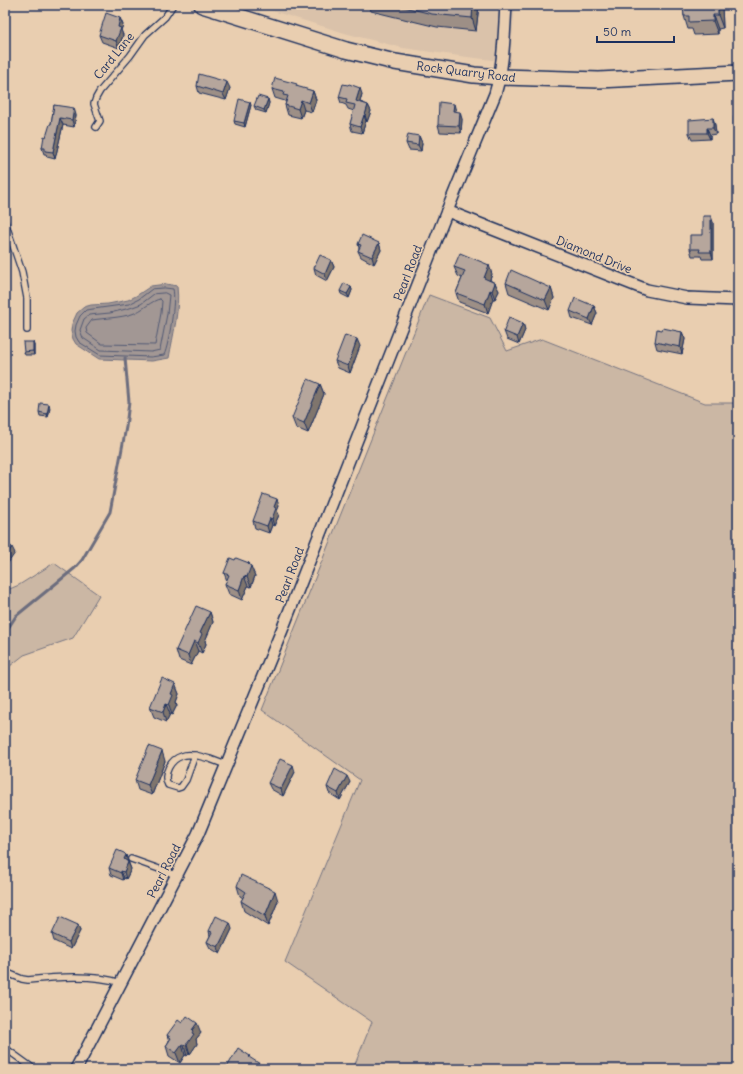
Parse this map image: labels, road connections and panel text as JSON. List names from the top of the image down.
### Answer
{
  "streets": {
    "main road": ["Rock Quarry Road"],
    "street": ["Diamond Drive", "Pearl Road"],
    "lane": ["Card Lane"]
  },
  "crossings": [
    ["Rock Quarry Road", "Pearl Road"],
    ["Diamond Drive", "Pearl Road"]
  ],
  "scale_bar": "50 m"
}
